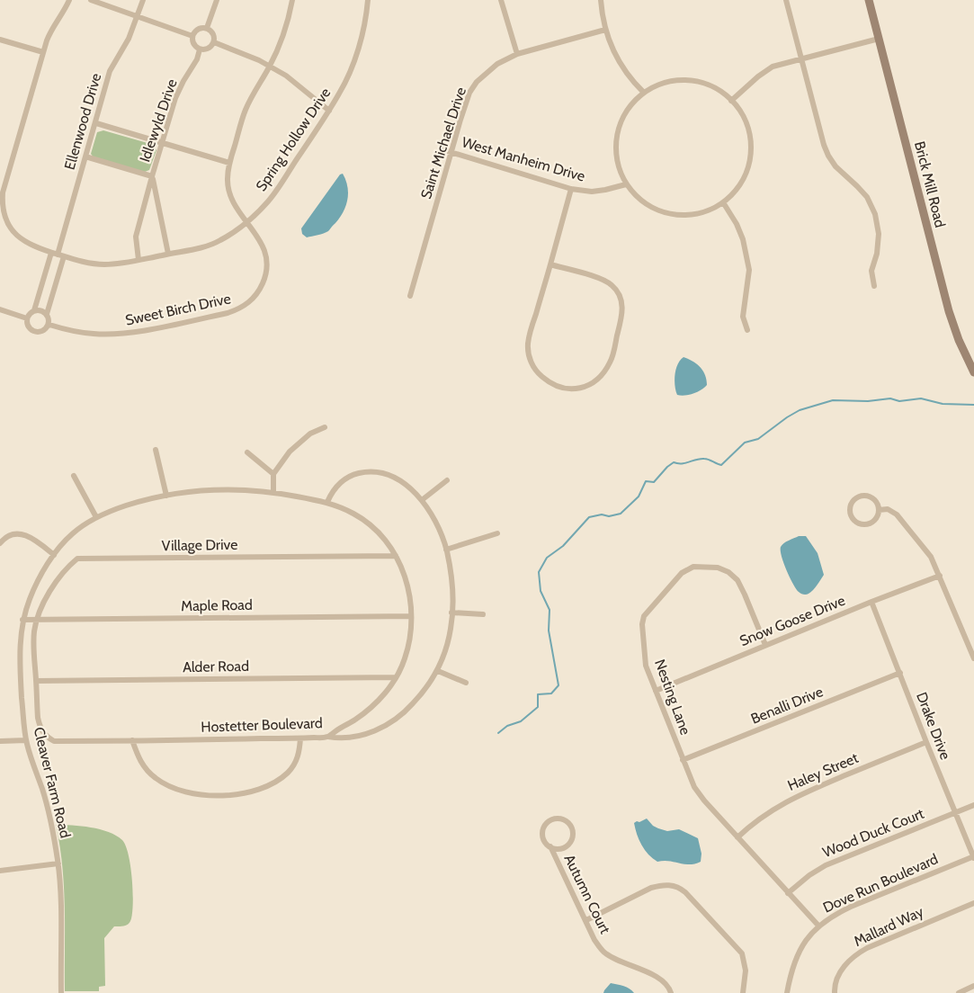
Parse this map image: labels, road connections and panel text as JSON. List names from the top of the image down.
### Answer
{
  "streets": {
    "street": [
      "Idlewyld Drive",
      "Ellenwood Drive",
      "Spring Hollow Drive",
      "Saint Michael Drive",
      "West Manheim Drive",
      "Brick Mill Road",
      "Sweet Birch Drive",
      "Village Drive",
      "Maple Road",
      "Snow Goose Drive",
      "Alder Road",
      "Nesting Lane",
      "Benalli Drive",
      "Hostetter Boulevard",
      "Drake Drive",
      "Haley Street",
      "Cleaver Farm Road",
      "Wood Duck Court",
      "Dove Run Boulevard",
      "Autumn Court",
      "Mallard Way"
    ]
  },
  "crossings": [
    ["Idlewyld Drive", "Spring Hollow Drive"],
    ["Ellenwood Drive", "Spring Hollow Drive"],
    ["Ellenwood Drive", "Sweet Birch Drive"],
    ["Spring Hollow Drive", "Sweet Birch Drive"],
    ["Saint Michael Drive", "West Manheim Drive"],
    ["Village Drive", "Maple Road"],
    ["Village Drive", "Alder Road"],
    ["Village Drive", "Hostetter Boulevard"],
    ["Village Drive", "Cleaver Farm Road"],
    ["Maple Road", "Hostetter Boulevard"],
    ["Maple Road", "Cleaver Farm Road"],
    ["Snow Goose Drive", "Nesting Lane"],
    ["Snow Goose Drive", "Drake Drive"],
    ["Alder Road", "Hostetter Boulevard"],
    ["Alder Road", "Cleaver Farm Road"],
    ["Nesting Lane", "Benalli Drive"],
    ["Nesting Lane", "Haley Street"],
    ["Nesting Lane", "Wood Duck Court"],
    ["Nesting Lane", "Dove Run Boulevard"],
    ["Benalli Drive", "Drake Drive"],
    ["Hostetter Boulevard", "Cleaver Farm Road"],
    ["Drake Drive", "Haley Street"],
    ["Drake Drive", "Wood Duck Court"],
    ["Drake Drive", "Dove Run Boulevard"]
  ]
}
